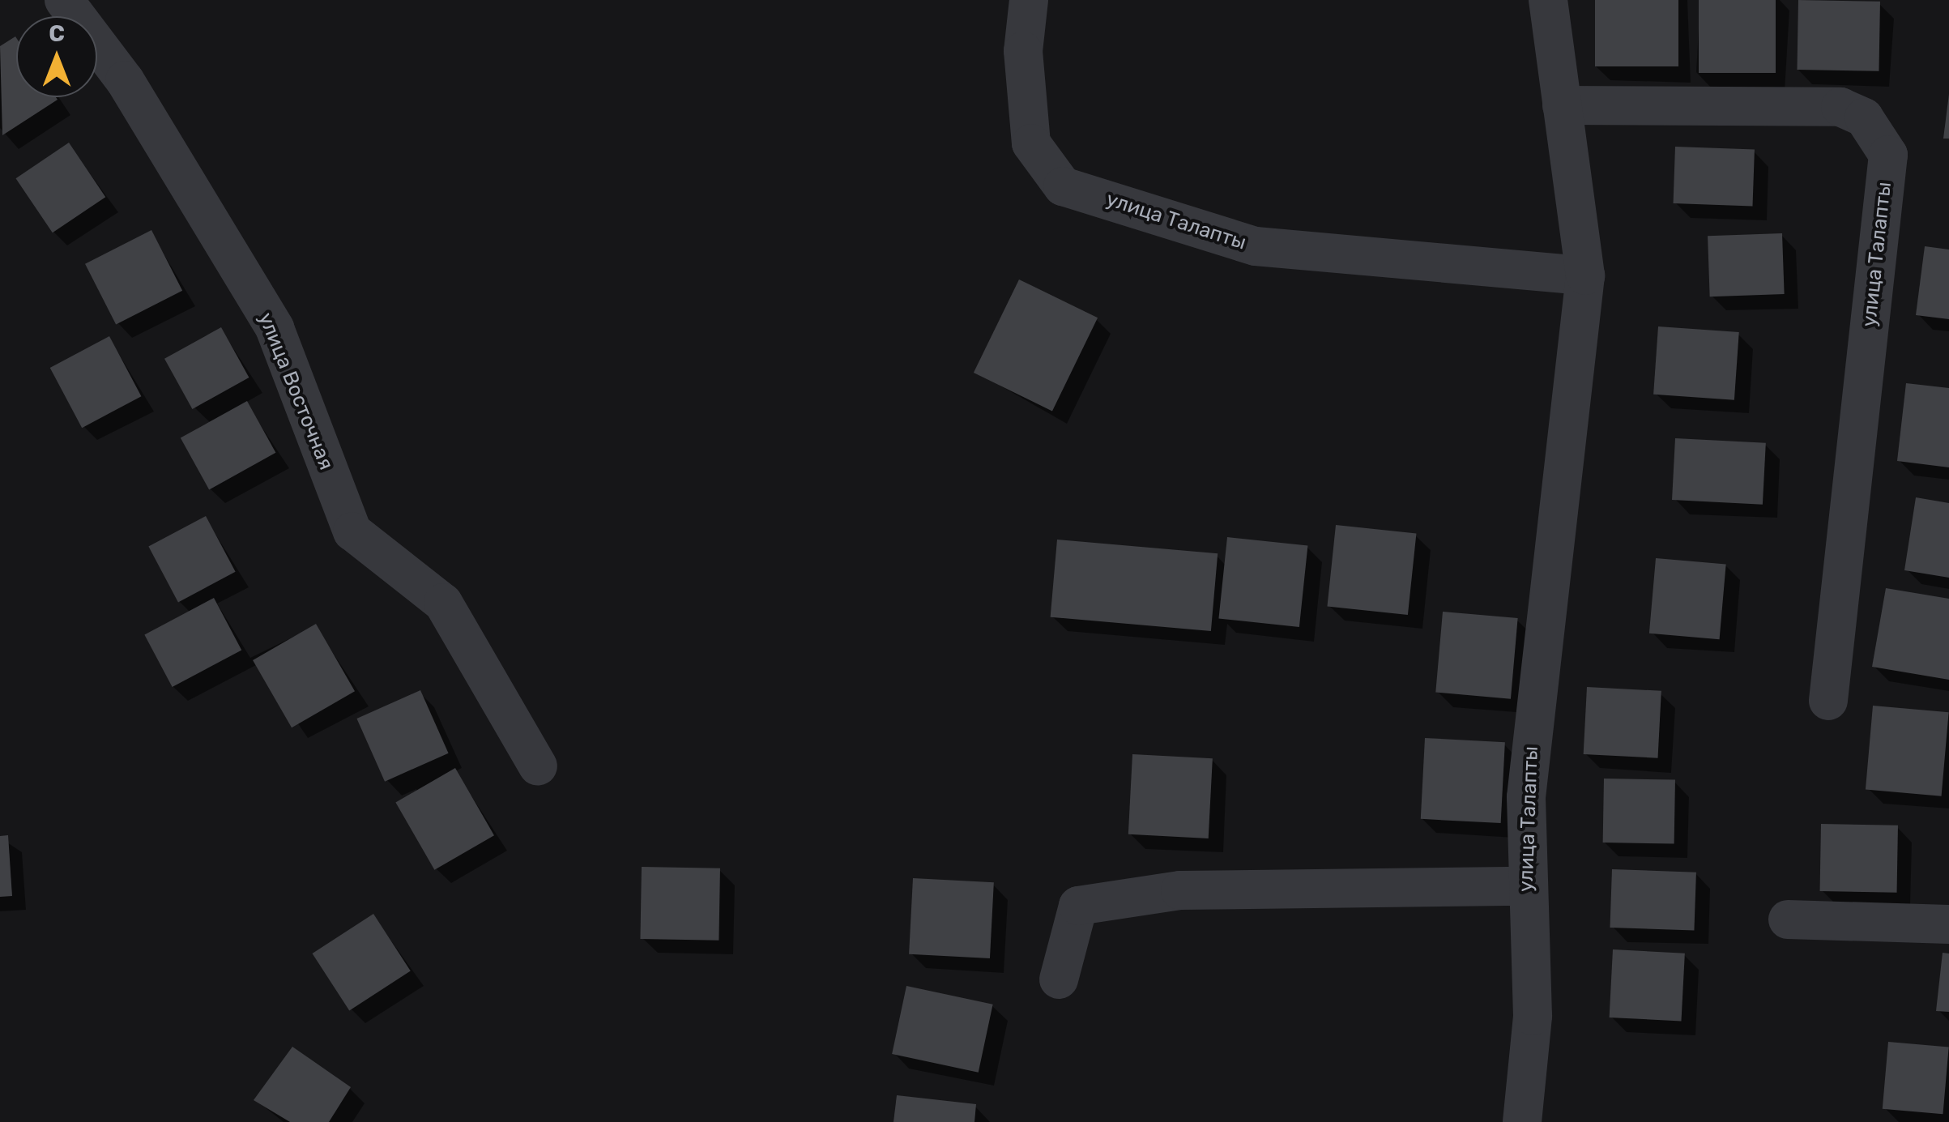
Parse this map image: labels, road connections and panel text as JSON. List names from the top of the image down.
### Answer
{
  "streets": {
    "street": ["улица Талапты", "улица Восточная"]
  },
  "north": "top"
}
